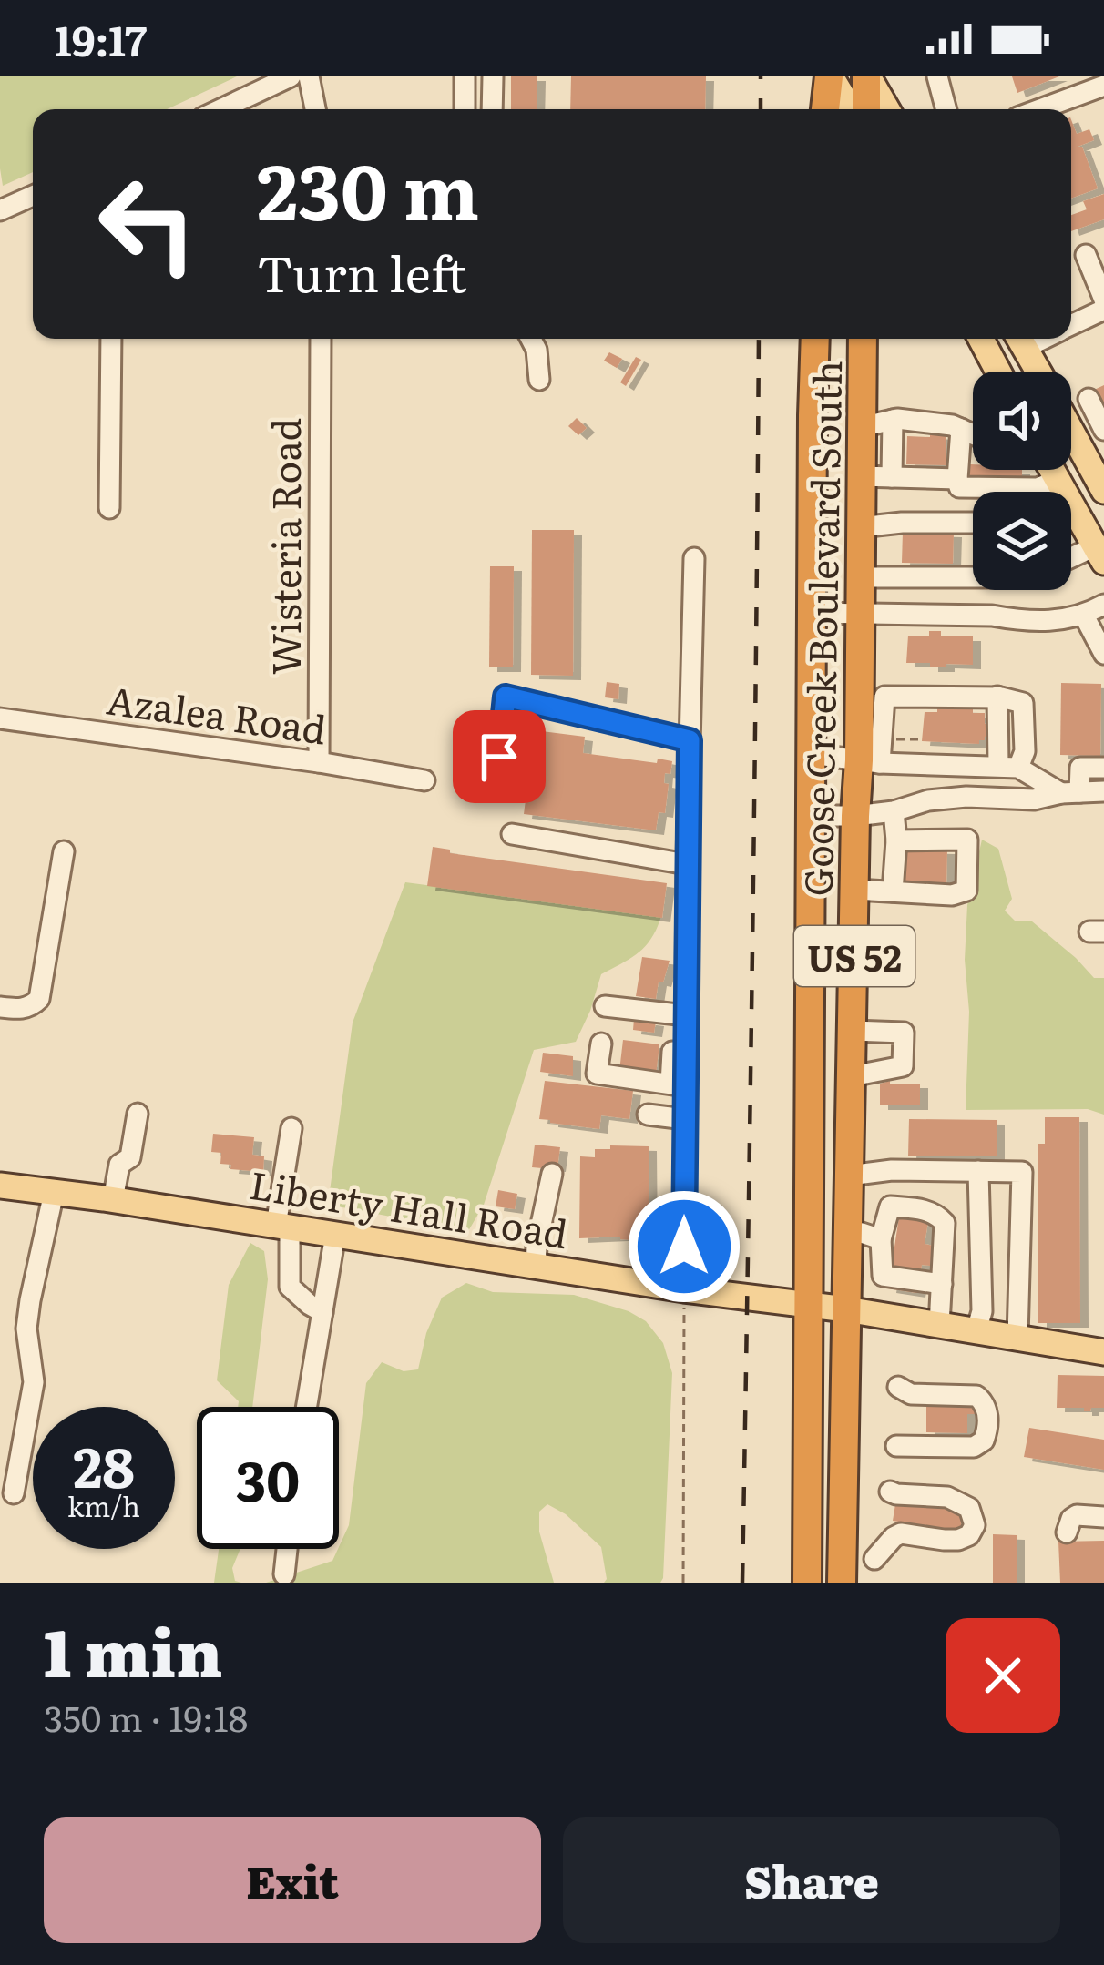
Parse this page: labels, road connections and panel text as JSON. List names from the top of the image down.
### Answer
{
  "streets": {
    "highway": ["Goose Creek Boulevard South", "US 52"],
    "main road": ["Liberty Hall Road"],
    "street": ["Wisteria Road", "Azalea Road"]
  },
  "crossings": [
    ["Wisteria Road", "Azalea Road"],
    ["Goose Creek Boulevard South", "Liberty Hall Road"],
    ["US 52", "Liberty Hall Road"]
  ],
  "page": {
    "status": "19:17",
    "turn": ["230 m", "Turn left"],
    "speed": "28 km/h",
    "limit": "30",
    "heading": ["1 min", "350 m · 19:18"],
    "buttons": ["Exit", "Share"]
  }
}
